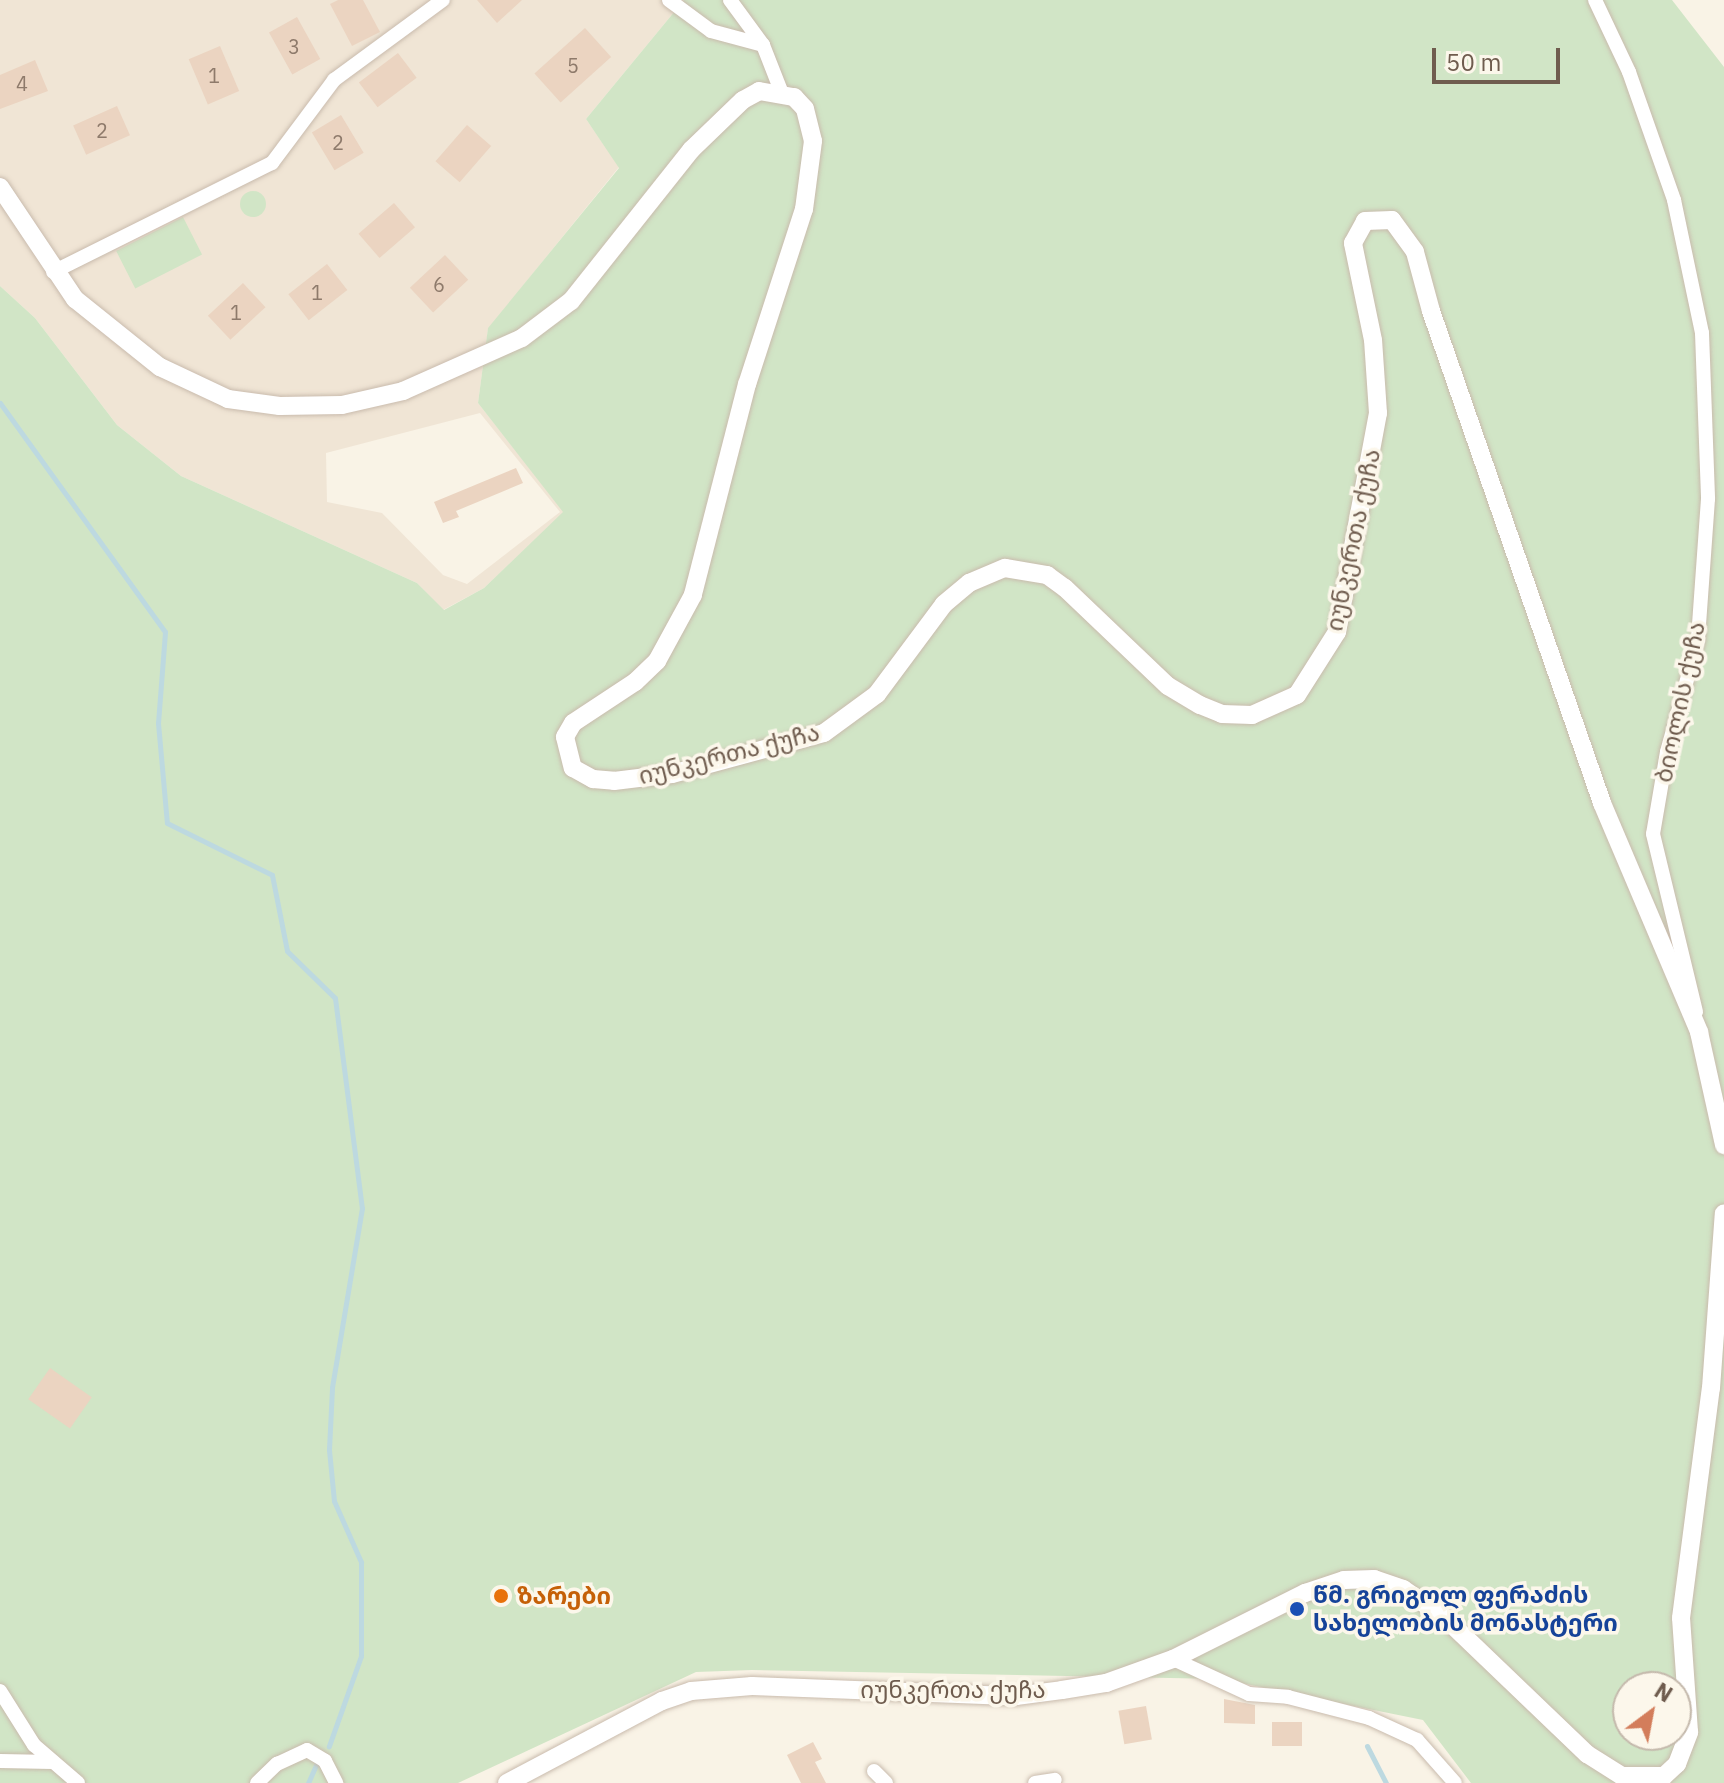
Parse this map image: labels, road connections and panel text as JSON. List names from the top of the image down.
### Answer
{
  "streets": {
    "main road": ["იუნკერთა ქუჩა"],
    "street": ["ბიოლის ქუჩა"]
  },
  "crossings": [
    ["იუნკერთა ქუჩა", "ბიოლის ქუჩა"]
  ],
  "places": ["ზარები", "წმ. გრიგოლ ფერაძის სახელობის მონასტერი"],
  "house_numbers": [
    "3",
    "5",
    "1",
    "4",
    "2",
    "2",
    "6",
    "1",
    "1"
  ],
  "scale_bar": "50 m",
  "north": "top right"
}
